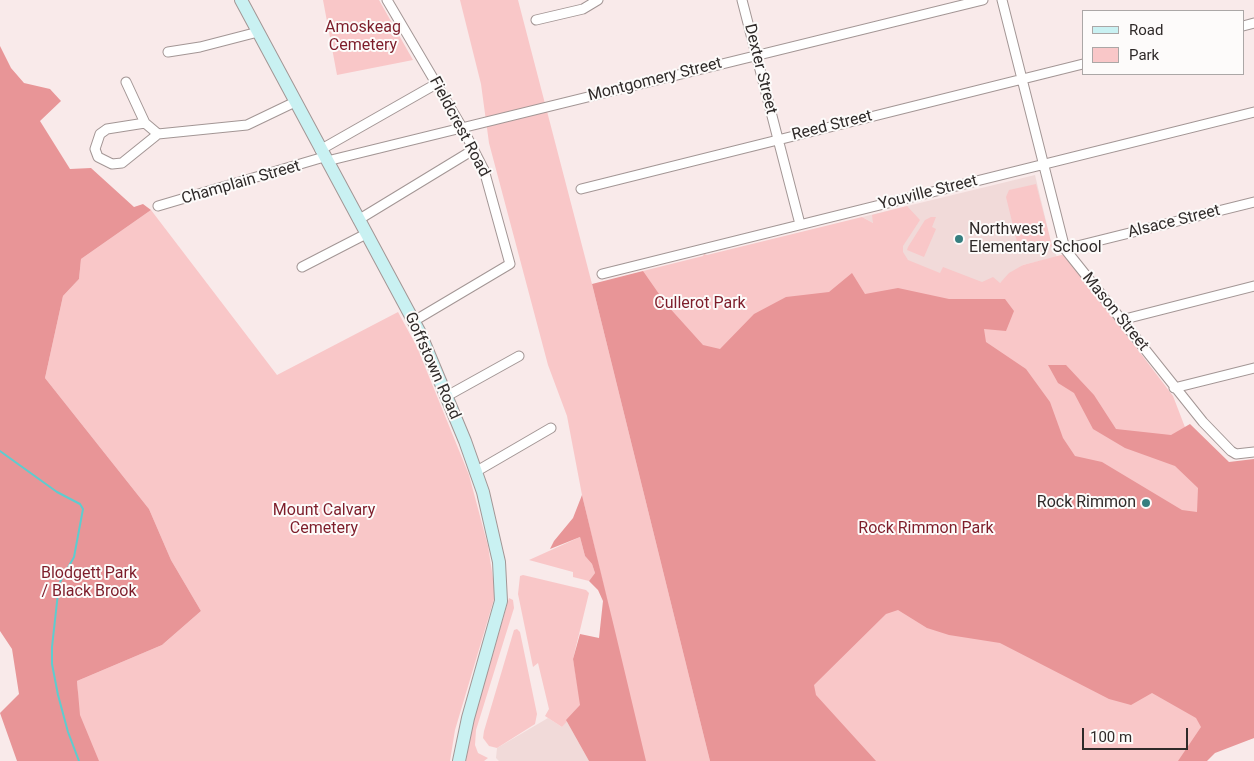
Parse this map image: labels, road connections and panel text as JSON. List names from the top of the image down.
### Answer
{
  "streets": {
    "main road": ["Goffstown Road"],
    "street": [
      "Dexter Street",
      "Montgomery Street",
      "Reed Street",
      "Fieldcrest Road",
      "Champlain Street",
      "Youville Street",
      "Alsace Street",
      "Mason Street"
    ]
  },
  "crossings": [
    ["Dexter Street", "Montgomery Street"],
    ["Dexter Street", "Reed Street"],
    ["Dexter Street", "Youville Street"],
    ["Montgomery Street", "Fieldcrest Road"],
    ["Montgomery Street", "Champlain Street"],
    ["Montgomery Street", "Goffstown Road"],
    ["Reed Street", "Mason Street"],
    ["Fieldcrest Road", "Goffstown Road"],
    ["Champlain Street", "Goffstown Road"],
    ["Youville Street", "Mason Street"],
    ["Alsace Street", "Mason Street"]
  ],
  "parks": [
    "Amoskeag Cemetery",
    "Cullerot Park",
    "Mount Calvary Cemetery",
    "Rock Rimmon Park",
    "Blodgett Park / Black Brook"
  ],
  "places": ["Northwest Elementary School", "Rock Rimmon"],
  "legend": ["Road", "Park"],
  "scale_bar": "100 m"
}
